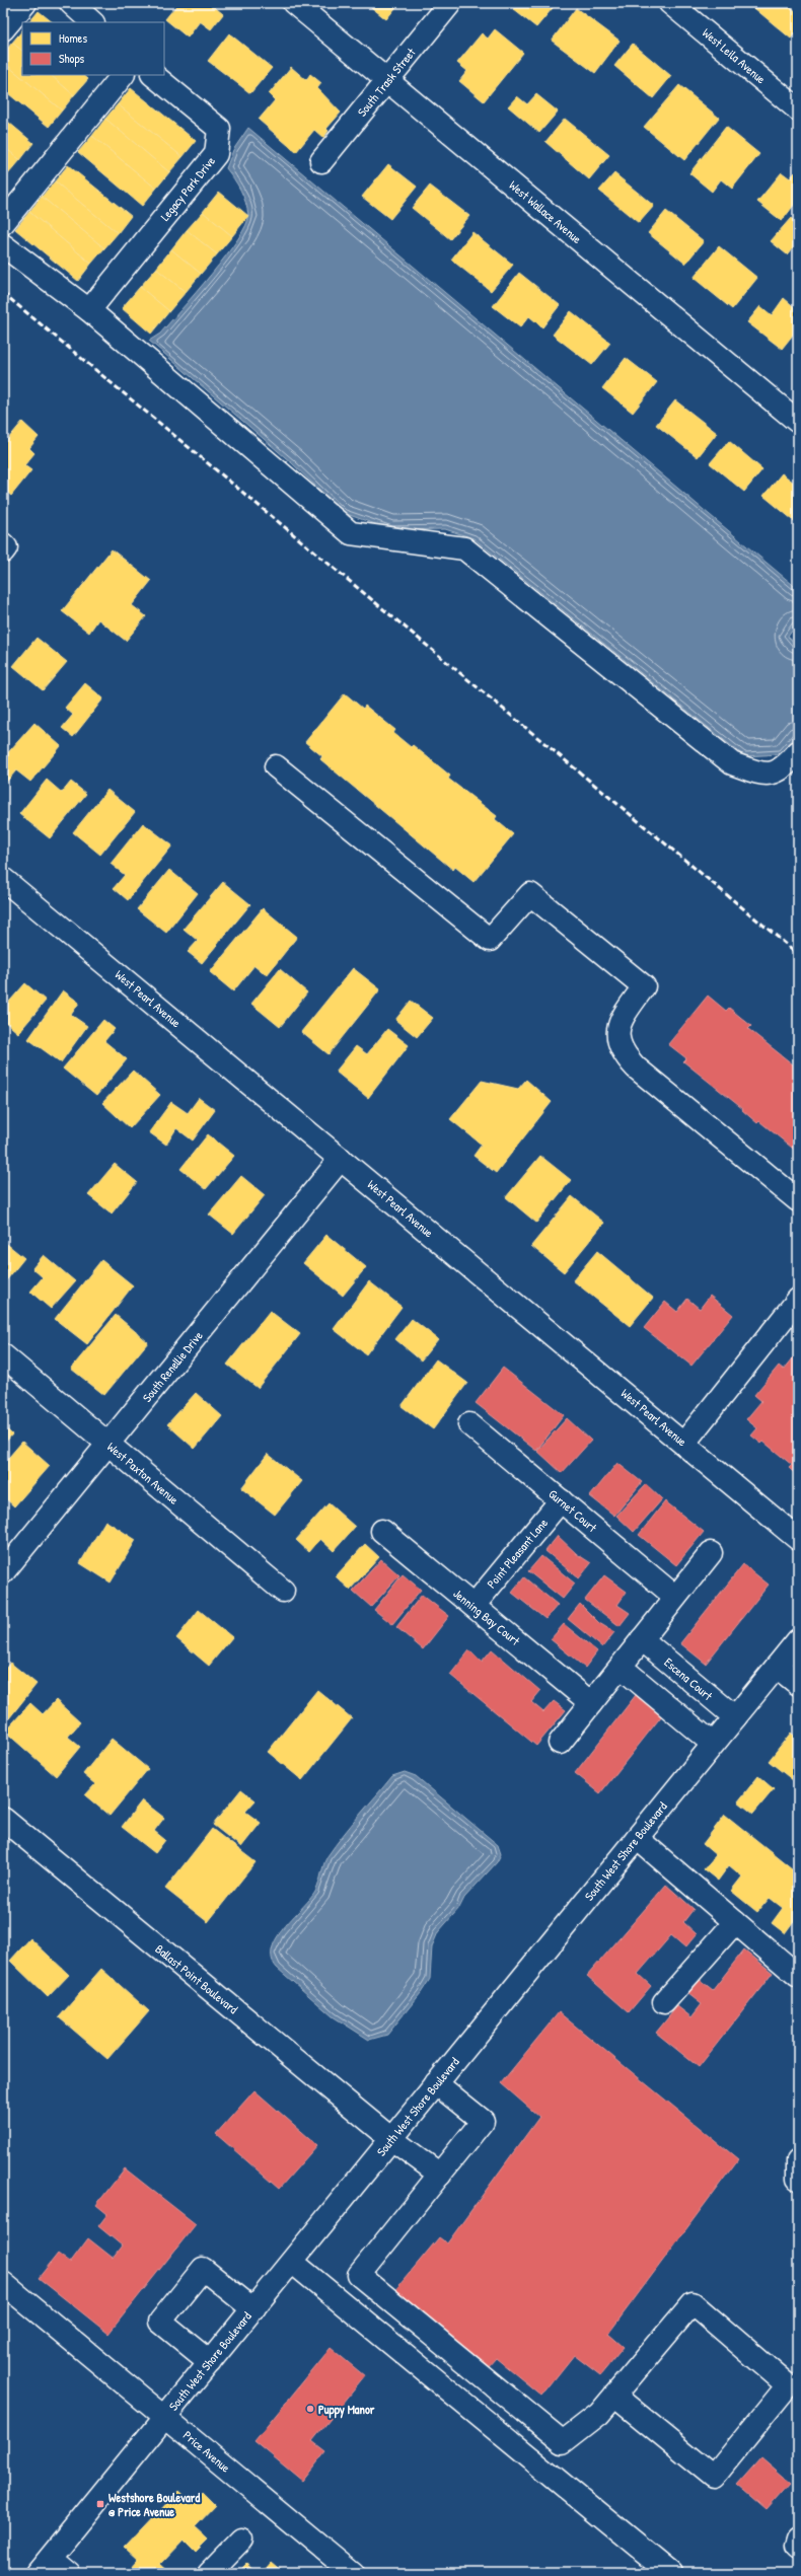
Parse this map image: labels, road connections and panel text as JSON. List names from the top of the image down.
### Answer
{
  "streets": {
    "street": [
      "West Leila Avenue",
      "South Trask Street",
      "Legacy Park Drive",
      "West Wallace Avenue",
      "West Pearl Avenue",
      "South Renellie Drive",
      "West Paxton Avenue",
      "Gurnet Court",
      "Point Pleasant Lane",
      "Jenning Bay Court",
      "Escena Court",
      "South West Shore Boulevard",
      "Ballast Point Boulevard",
      "Price Avenue"
    ]
  },
  "crossings": [
    ["South Trask Street", "West Wallace Avenue"],
    ["West Pearl Avenue", "South Renellie Drive"],
    ["South Renellie Drive", "West Paxton Avenue"],
    ["Gurnet Court", "Point Pleasant Lane"],
    ["Point Pleasant Lane", "Jenning Bay Court"],
    ["Escena Court", "South West Shore Boulevard"],
    ["South West Shore Boulevard", "Ballast Point Boulevard"],
    ["South West Shore Boulevard", "Price Avenue"]
  ],
  "places": {
    "other": ["Puppy Manor"],
    "transit": ["Westshore Boulevard @ Price Avenue"]
  },
  "legend": ["Homes", "Shops"]
}
